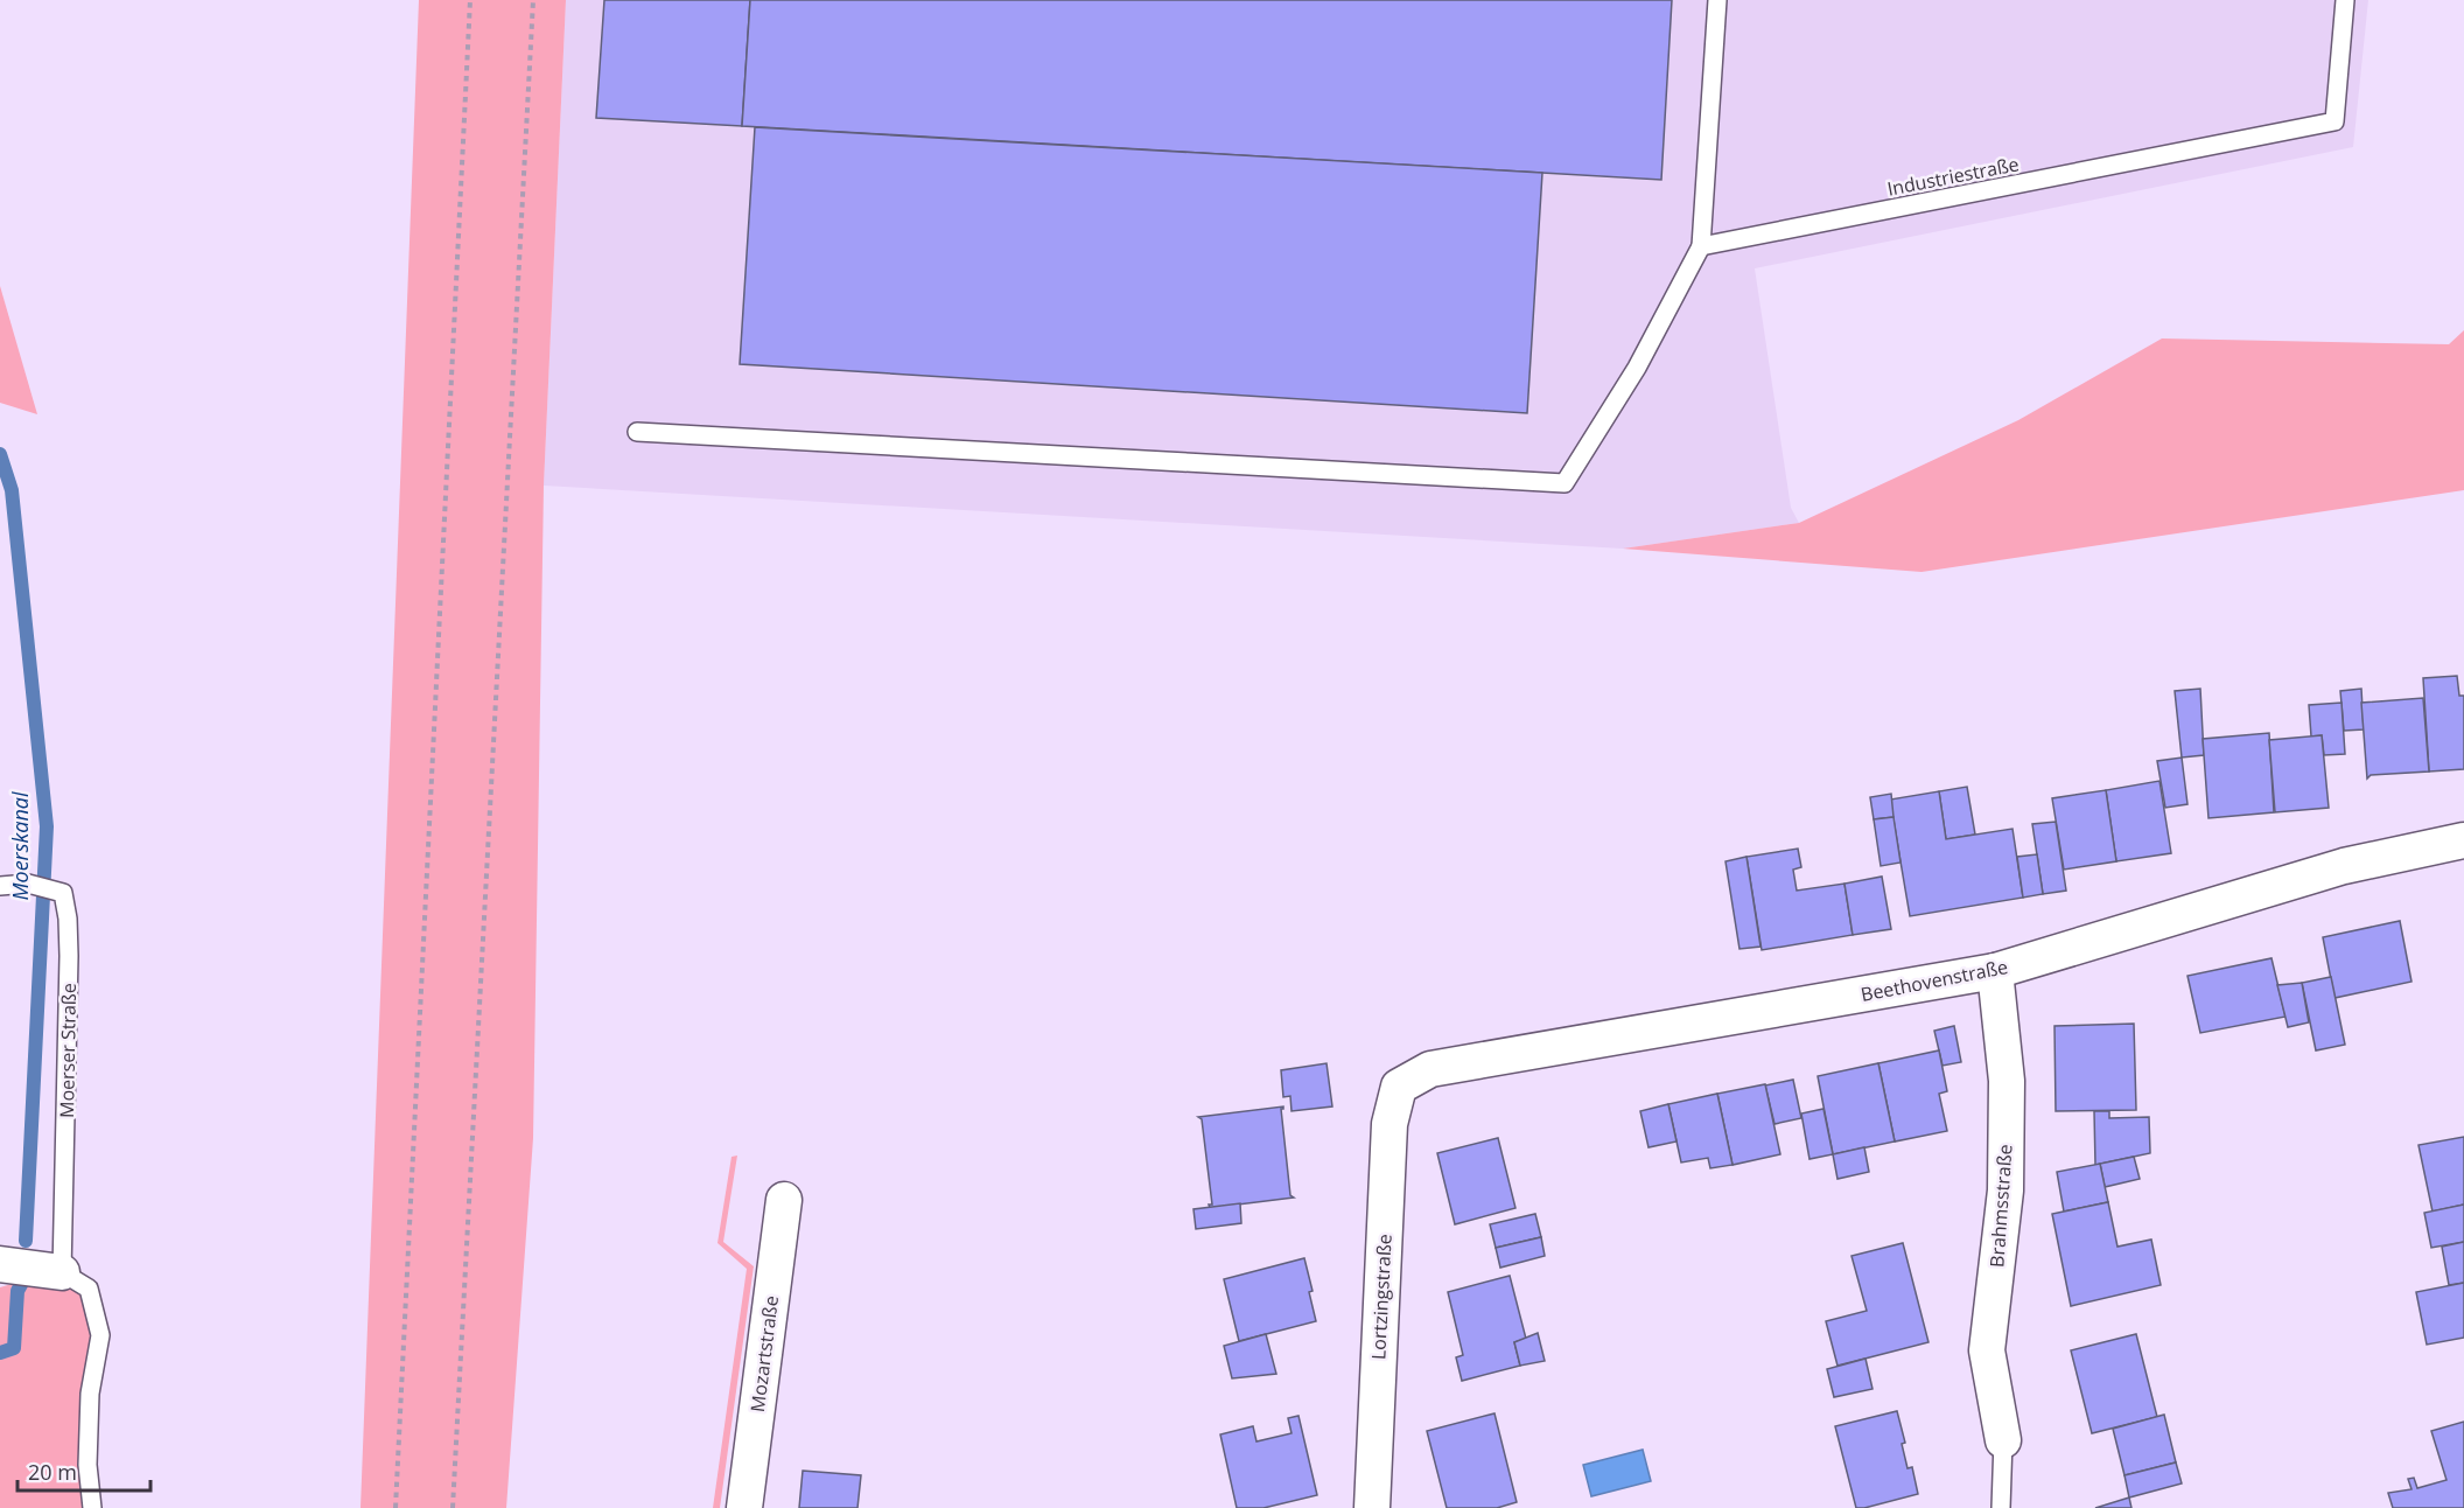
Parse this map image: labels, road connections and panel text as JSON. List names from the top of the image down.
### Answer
{
  "streets": {
    "street": [
      "Beethovenstraße",
      "Brahmsstraße",
      "Lortzingstraße",
      "Mozartstraße"
    ],
    "lane": ["Industriestraße", "Moerser Straße"]
  },
  "crossings": [
    ["Beethovenstraße", "Brahmsstraße"],
    ["Beethovenstraße", "Lortzingstraße"]
  ],
  "water": ["Moerskanal"],
  "scale_bar": "20 m"
}
